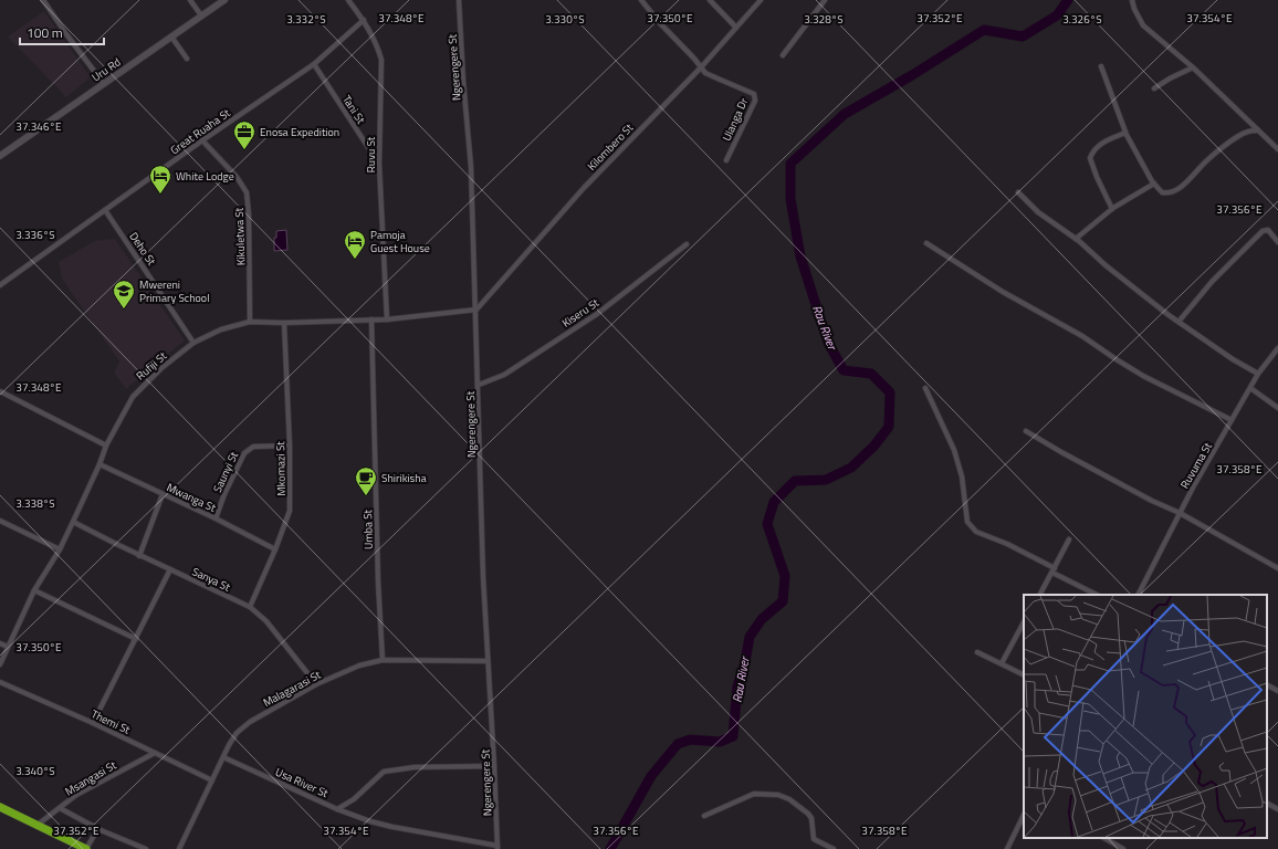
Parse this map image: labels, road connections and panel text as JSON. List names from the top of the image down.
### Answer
{
  "streets": {
    "street": [
      "Ngerengere St",
      "Uru Rd",
      "Tani St",
      "Ulanga Dr",
      "Great Ruaha St",
      "Kilombero St",
      "Ruvu St",
      "Kikuletwa St",
      "Deho St",
      "Kiseru St",
      "Rufiji St",
      "Ruvuma St",
      "Mkomazi St",
      "Saunyi St",
      "Mwanga St",
      "Umba St",
      "Sanya St",
      "Malagarasi St",
      "Themi St",
      "Msangasi St",
      "Usa River St"
    ]
  },
  "crossings": [
    ["Ngerengere St", "Kilombero St"],
    ["Ngerengere St", "Kiseru St"],
    ["Ngerengere St", "Rufiji St"],
    ["Ngerengere St", "Malagarasi St"],
    ["Ngerengere St", "Usa River St"],
    ["Tani St", "Great Ruaha St"],
    ["Tani St", "Ruvu St"],
    ["Ulanga Dr", "Kilombero St"],
    ["Great Ruaha St", "Ruvu St"],
    ["Great Ruaha St", "Kikuletwa St"],
    ["Great Ruaha St", "Deho St"],
    ["Kilombero St", "Rufiji St"],
    ["Ruvu St", "Rufiji St"],
    ["Kikuletwa St", "Rufiji St"],
    ["Deho St", "Rufiji St"],
    ["Rufiji St", "Mkomazi St"],
    ["Rufiji St", "Mwanga St"],
    ["Rufiji St", "Umba St"],
    ["Rufiji St", "Sanya St"],
    ["Mkomazi St", "Saunyi St"],
    ["Mkomazi St", "Mwanga St"],
    ["Mkomazi St", "Sanya St"],
    ["Saunyi St", "Mwanga St"],
    ["Umba St", "Malagarasi St"],
    ["Sanya St", "Malagarasi St"],
    ["Malagarasi St", "Themi St"],
    ["Malagarasi St", "Usa River St"],
    ["Themi St", "Msangasi St"]
  ],
  "water": ["Rau River"],
  "places": {
    "office": ["Enosa Expedition"],
    "hotel": ["White Lodge", "Pamoja Guest House"],
    "school or university": ["Mwereni Primary School"],
    "cafe": ["Shirikisha"]
  },
  "scale_bar": "100 m",
  "coordinates": [
    "37.348°E",
    "37.350°E",
    "37.352°E",
    "37.354°E",
    "3.328°S",
    "3.332°S",
    "3.330°S",
    "3.326°S",
    "37.346°E",
    "37.356°E",
    "3.336°S",
    "37.358°E",
    "3.338°S",
    "3.340°S"
  ]
}
